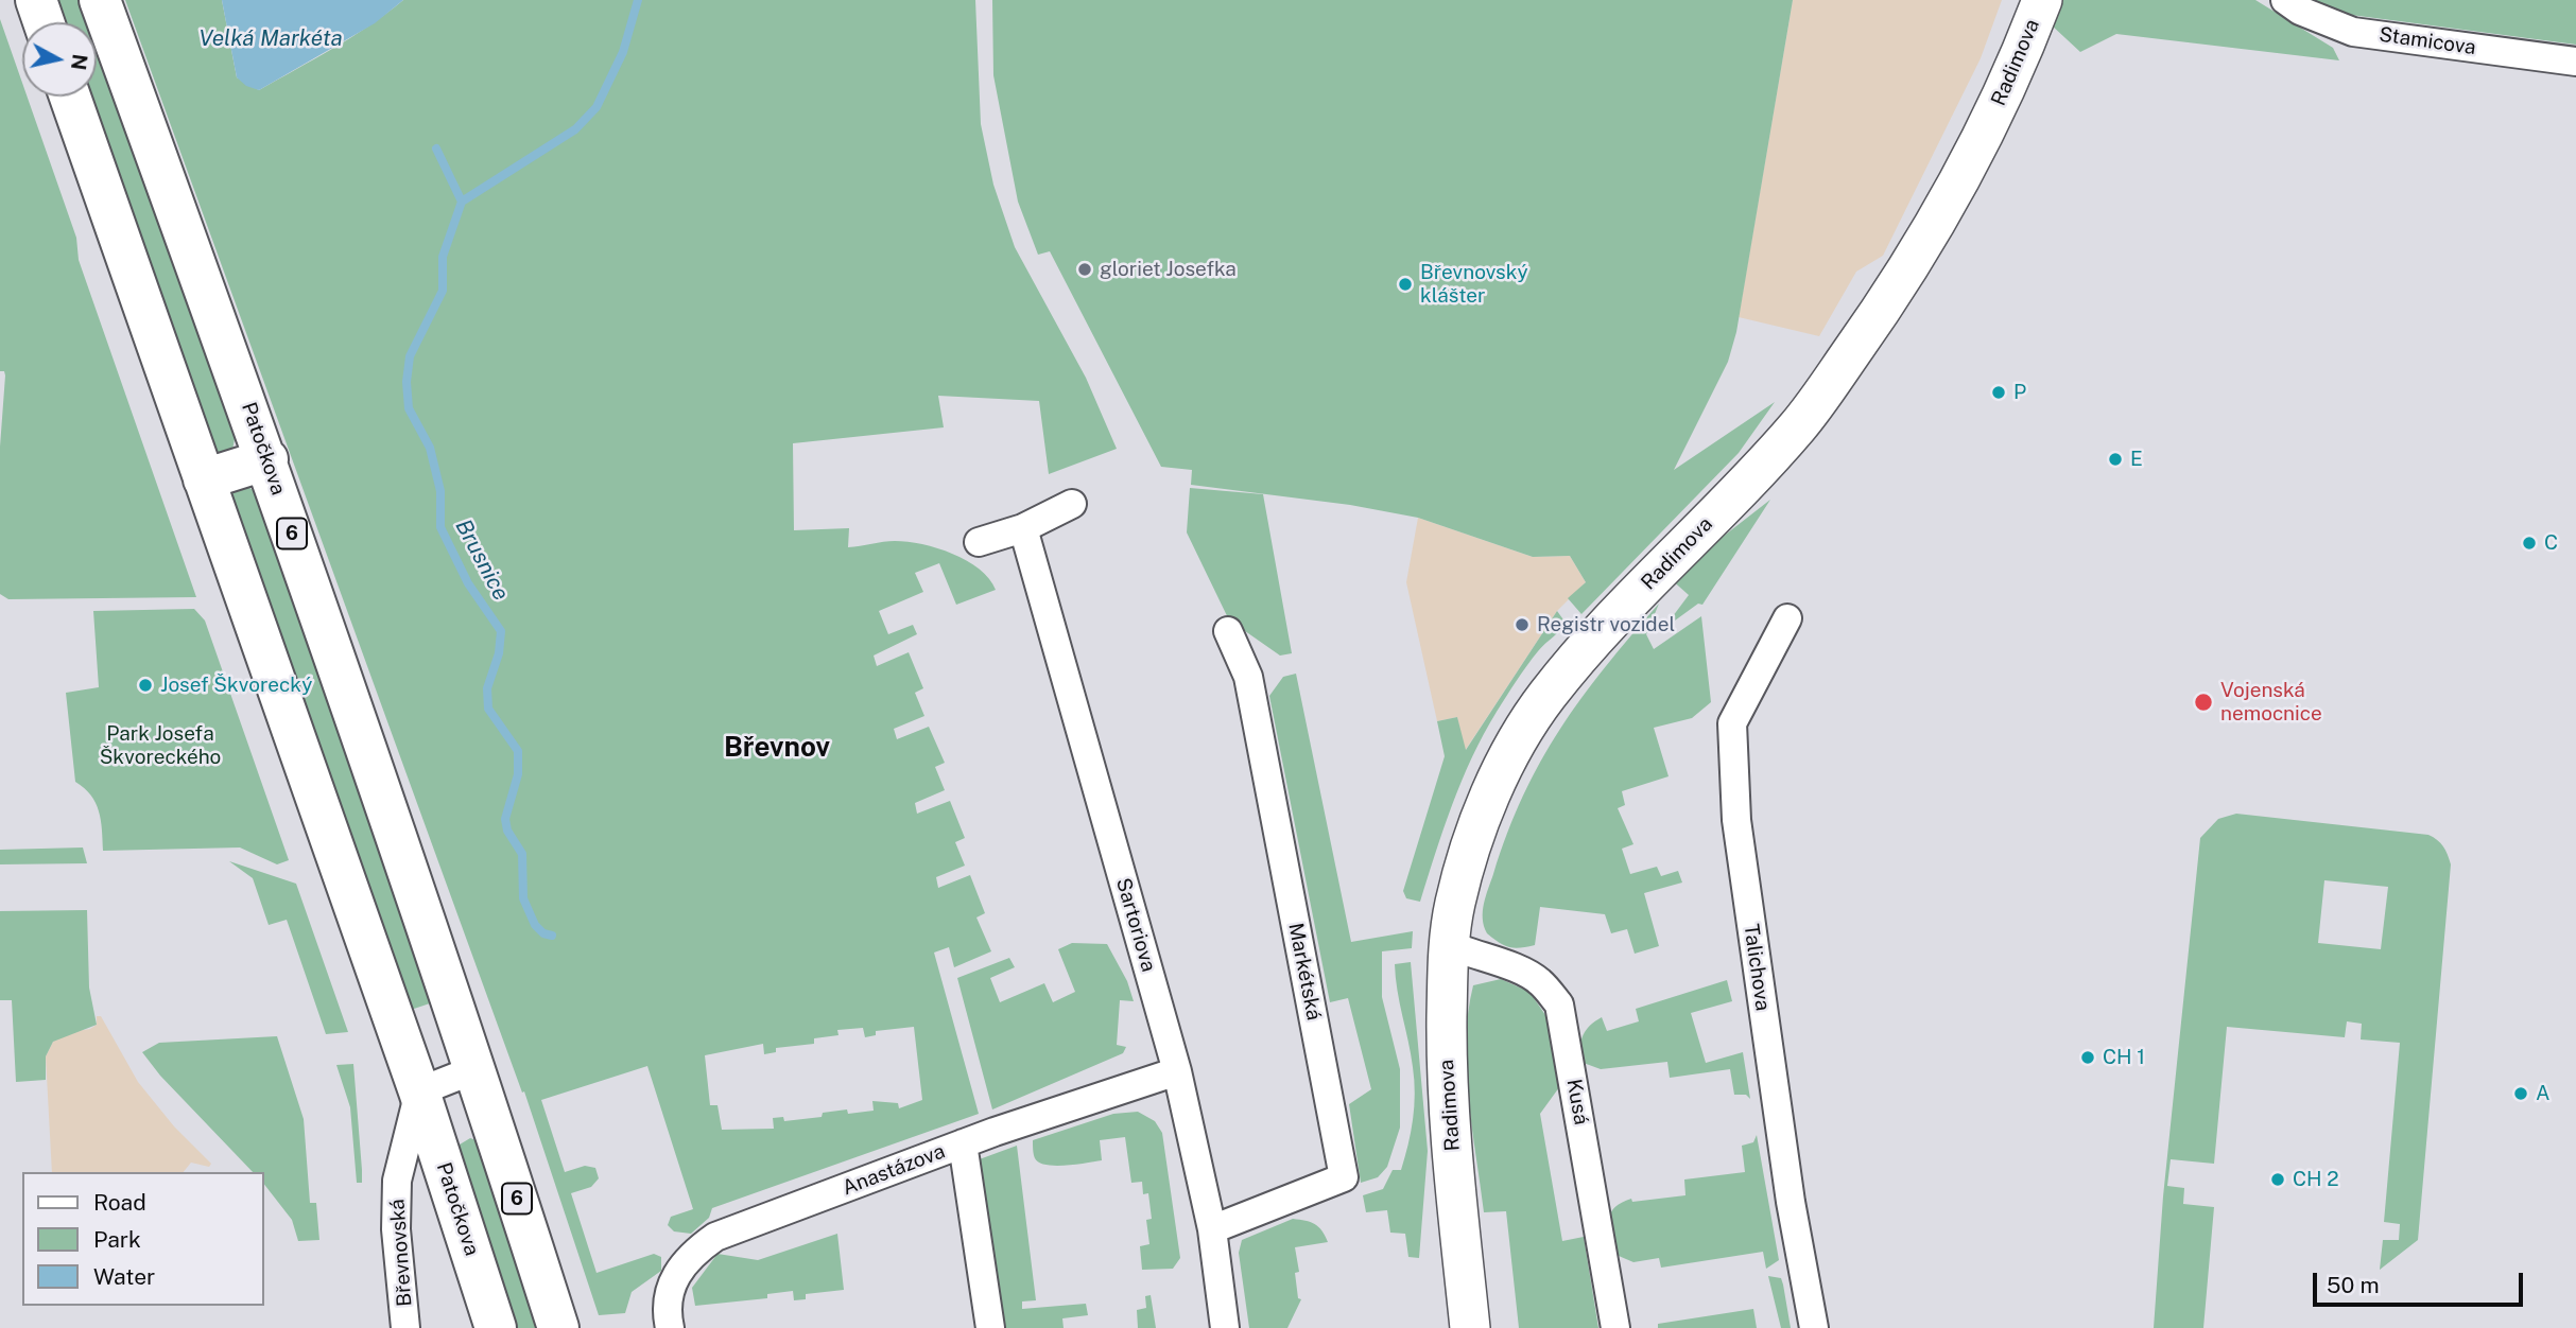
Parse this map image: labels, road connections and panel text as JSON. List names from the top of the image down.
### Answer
{
  "streets": {
    "main road": ["Patočkova", "6"],
    "street": [
      "Stamicova",
      "Radimova",
      "Sartoriova",
      "Talichova",
      "Markétská",
      "Kusá",
      "Anastázova",
      "Břevnovská"
    ]
  },
  "crossings": [
    ["Radimova", "Kusá"],
    ["Patočkova", "Břevnovská"],
    ["Sartoriova", "Markétská"],
    ["Sartoriova", "Anastázova"]
  ],
  "districts": ["Břevnov"],
  "water": ["Velká Markéta", "Brusnice"],
  "parks": ["Park Josefa Škvoreckého"],
  "places": [
    "gloriet Josefka",
    "Břevnovský klášter",
    "P",
    "E",
    "C",
    "Registr vozidel",
    "Josef Škvorecký",
    "Vojenská nemocnice",
    "CH 1",
    "A",
    "CH 2"
  ],
  "legend": ["Road", "Park", "Water"],
  "scale_bar": "50 m",
  "north": "right"
}
